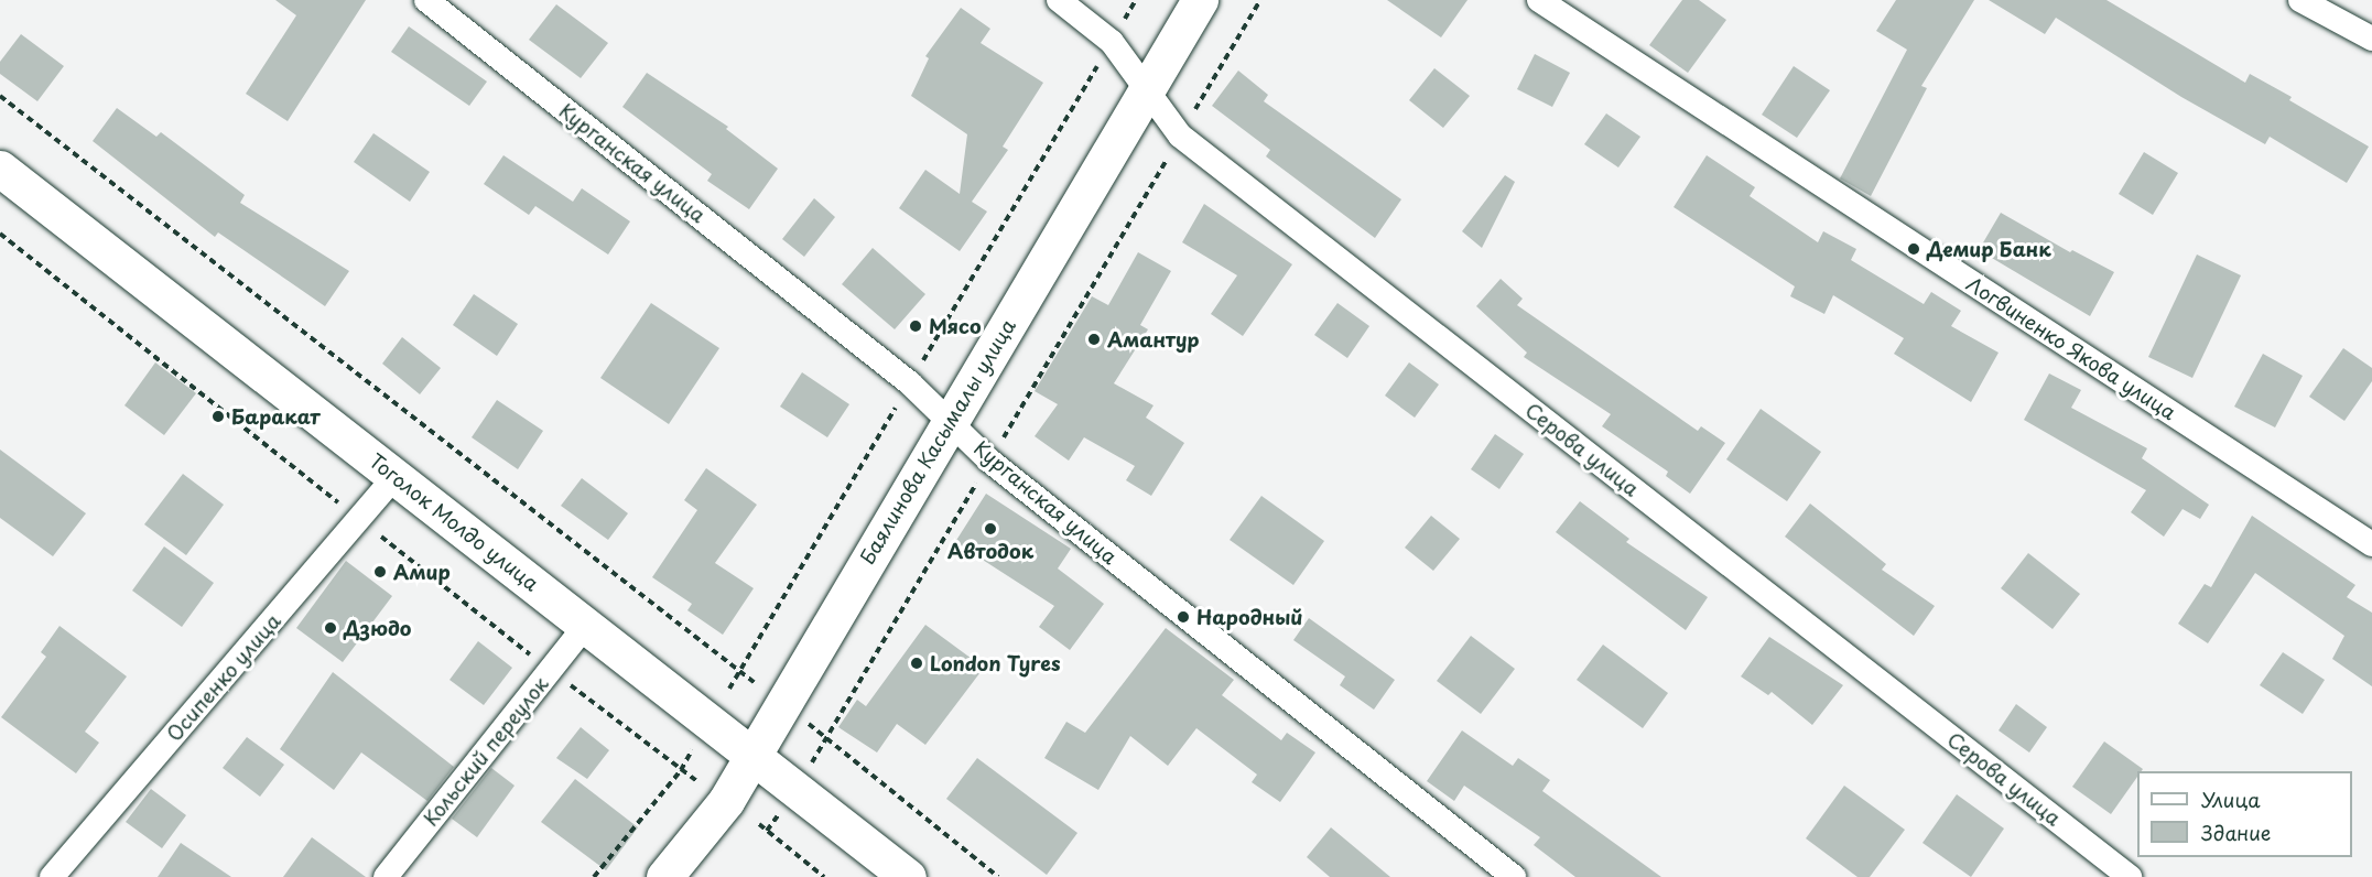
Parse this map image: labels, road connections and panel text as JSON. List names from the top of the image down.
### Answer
{
  "streets": {
    "main road": ["Баялинова Касымалы улица", "Тоголок Молдо улица"],
    "street": [
      "Курганская улица",
      "Логвиненко Якова улица",
      "Серова улица",
      "Осипенко улица",
      "Кольский переулок"
    ]
  },
  "crossings": [
    ["Курганская улица", "Баялинова Касымалы улица"],
    ["Баялинова Касымалы улица", "Серова улица"],
    ["Баялинова Касымалы улица", "Тоголок Молдо улица"],
    ["Тоголок Молдо улица", "Осипенко улица"],
    ["Тоголок Молдо улица", "Кольский переулок"]
  ],
  "places": [
    "Демир Банк",
    "Мясо",
    "Амантур",
    "Баракат",
    "Автодок",
    "Амир",
    "Народный",
    "Дзюдо",
    "London Tyres"
  ],
  "legend": ["Улица", "Здание"]
}
